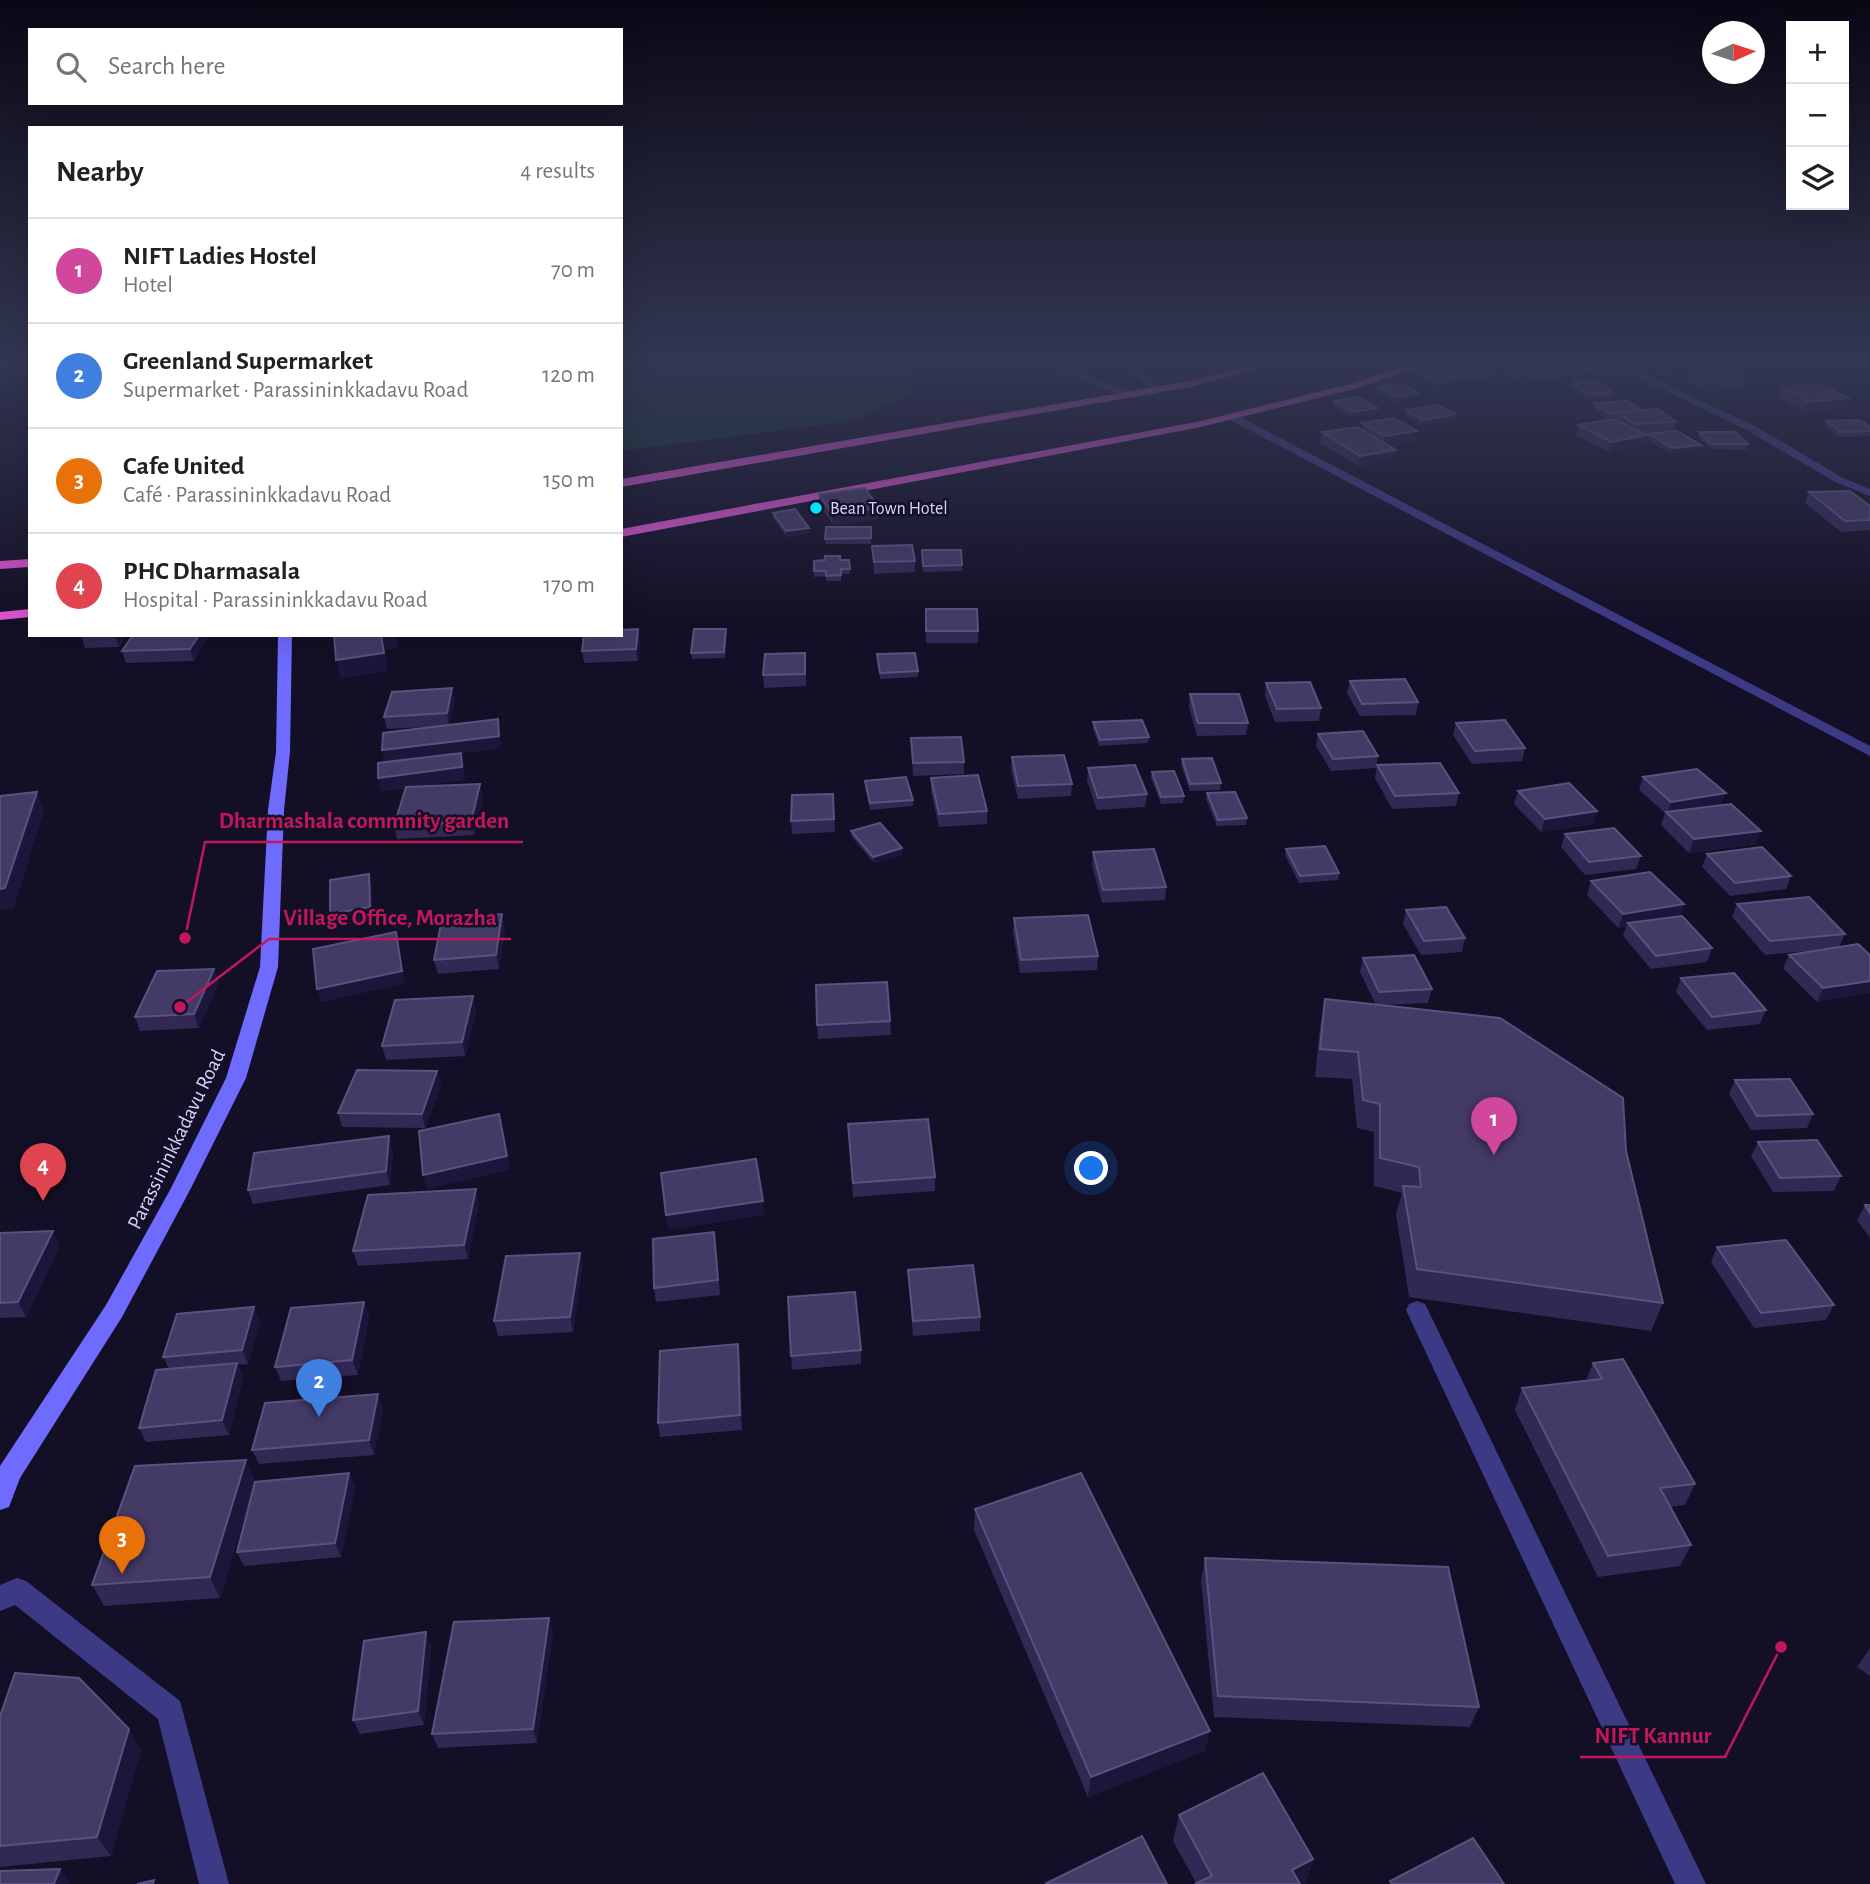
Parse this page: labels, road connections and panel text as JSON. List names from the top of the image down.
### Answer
{
  "streets": {
    "main road": ["Parassininkkadavu Road"]
  },
  "places": [
    "Bean Town Hotel",
    "Dharmashala commnity garden",
    "Village Office, Morazha",
    "NIFT Kannur"
  ],
  "north": "right",
  "page": {
    "map_buttons": ["+", "−"],
    "search": "Search here",
    "heading": ["Nearby", "4 results"],
    "list": [
      {
        "mark": "1",
        "name": "NIFT Ladies Hostel",
        "note": "Hotel",
        "value": "70 m"
      },
      {
        "mark": "2",
        "name": "Greenland Supermarket",
        "note": "Supermarket · Parassininkkadavu Road",
        "value": "120 m"
      },
      {
        "mark": "3",
        "name": "Cafe United",
        "note": "Café · Parassininkkadavu Road",
        "value": "150 m"
      },
      {
        "mark": "4",
        "name": "PHC Dharmasala",
        "note": "Hospital · Parassininkkadavu Road",
        "value": "170 m"
      }
    ],
    "pins": [
      "1",
      "4",
      "2",
      "3"
    ]
  }
}
